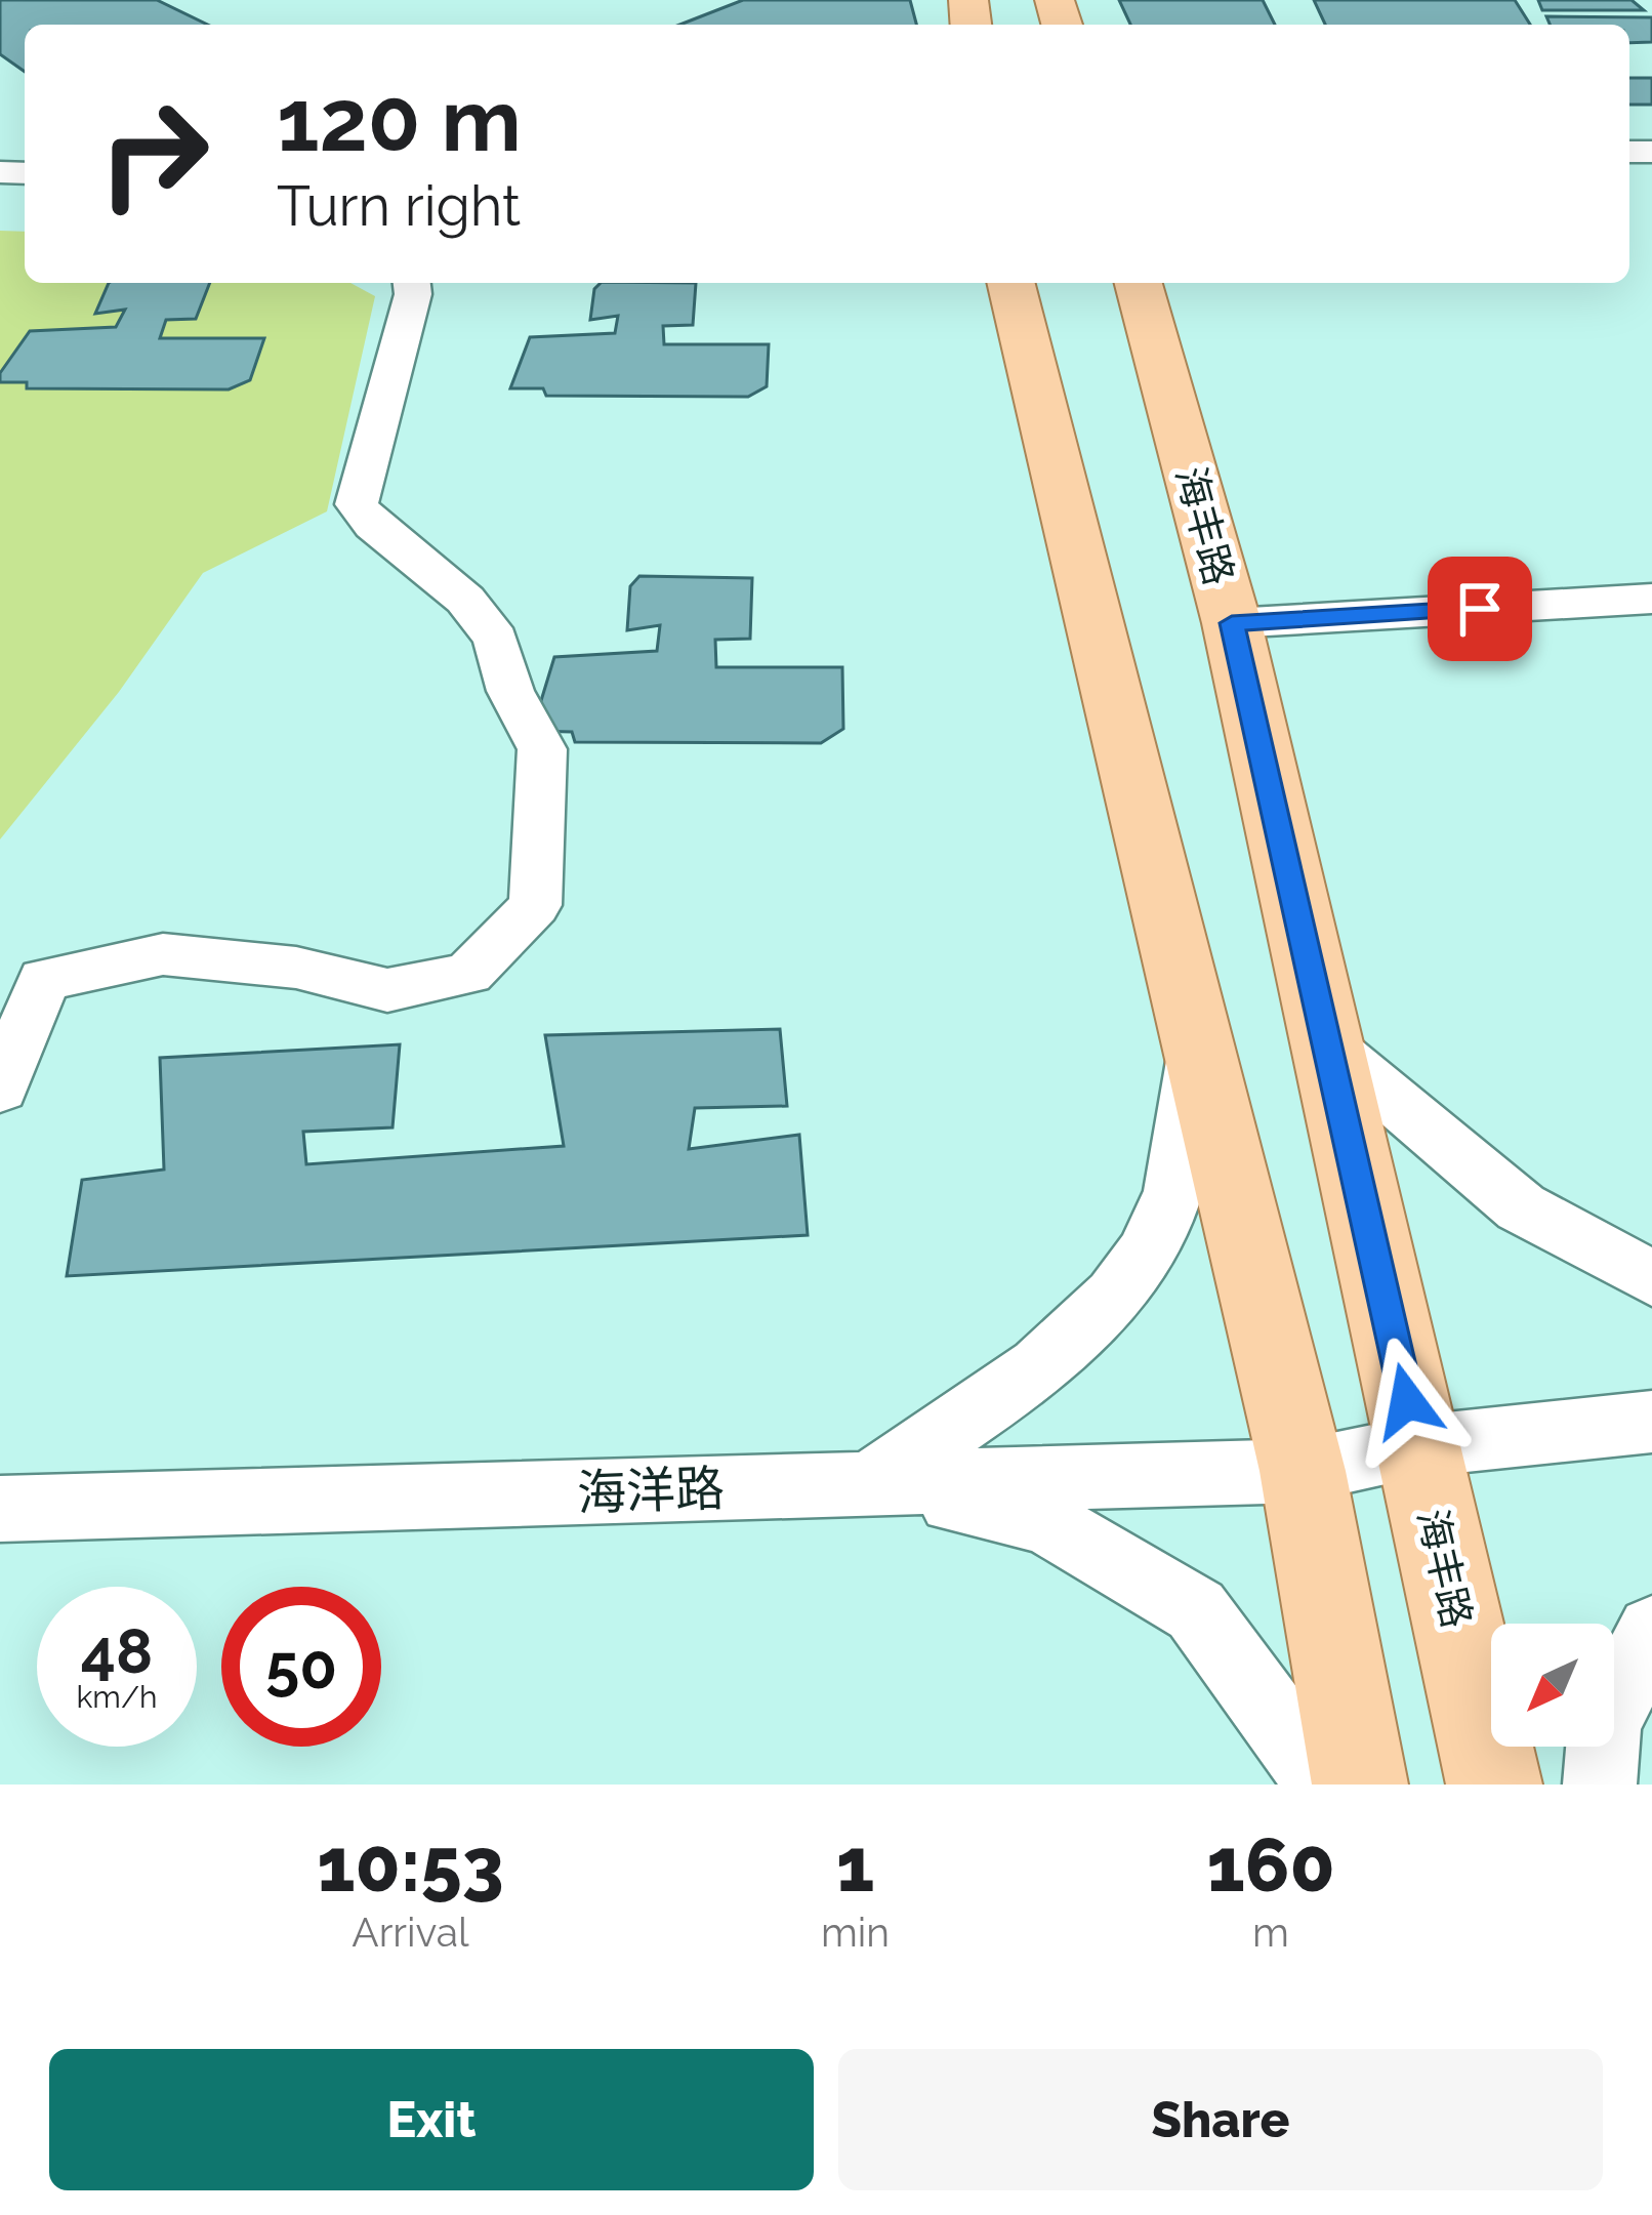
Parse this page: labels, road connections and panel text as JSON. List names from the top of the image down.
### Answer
{
  "streets": {
    "main road": ["海丰路"],
    "street": ["海洋路"]
  },
  "crossings": [
    ["海丰路", "海洋路"]
  ],
  "north": "bottom left",
  "page": {
    "turn": ["120 m", "Turn right"],
    "speed": "48 km/h",
    "limit": "50",
    "eta": [
      "10:53",
      "Arrival",
      "1",
      "min",
      "160",
      "m"
    ],
    "buttons": ["Exit", "Share"]
  }
}
